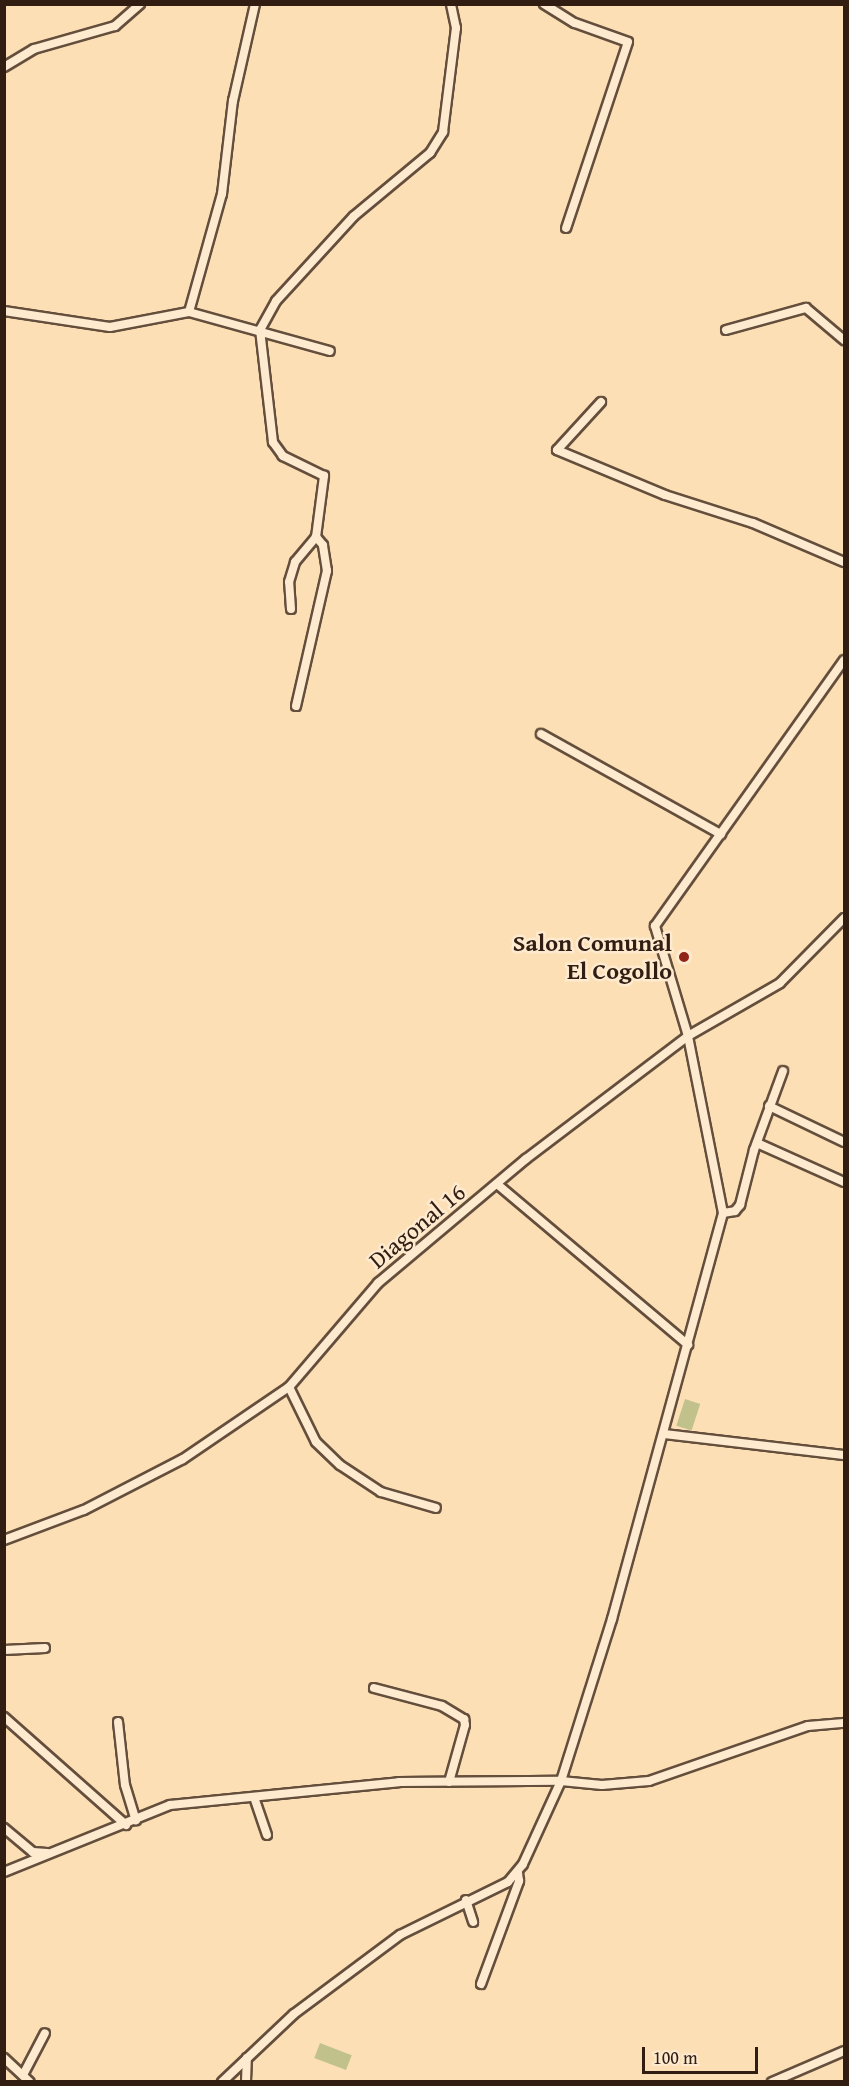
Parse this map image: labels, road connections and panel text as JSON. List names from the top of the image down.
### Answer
{
  "streets": {
    "street": ["Diagonal 16"]
  },
  "places": ["Salon Comunal El Cogollo"],
  "scale_bar": "100 m"
}
